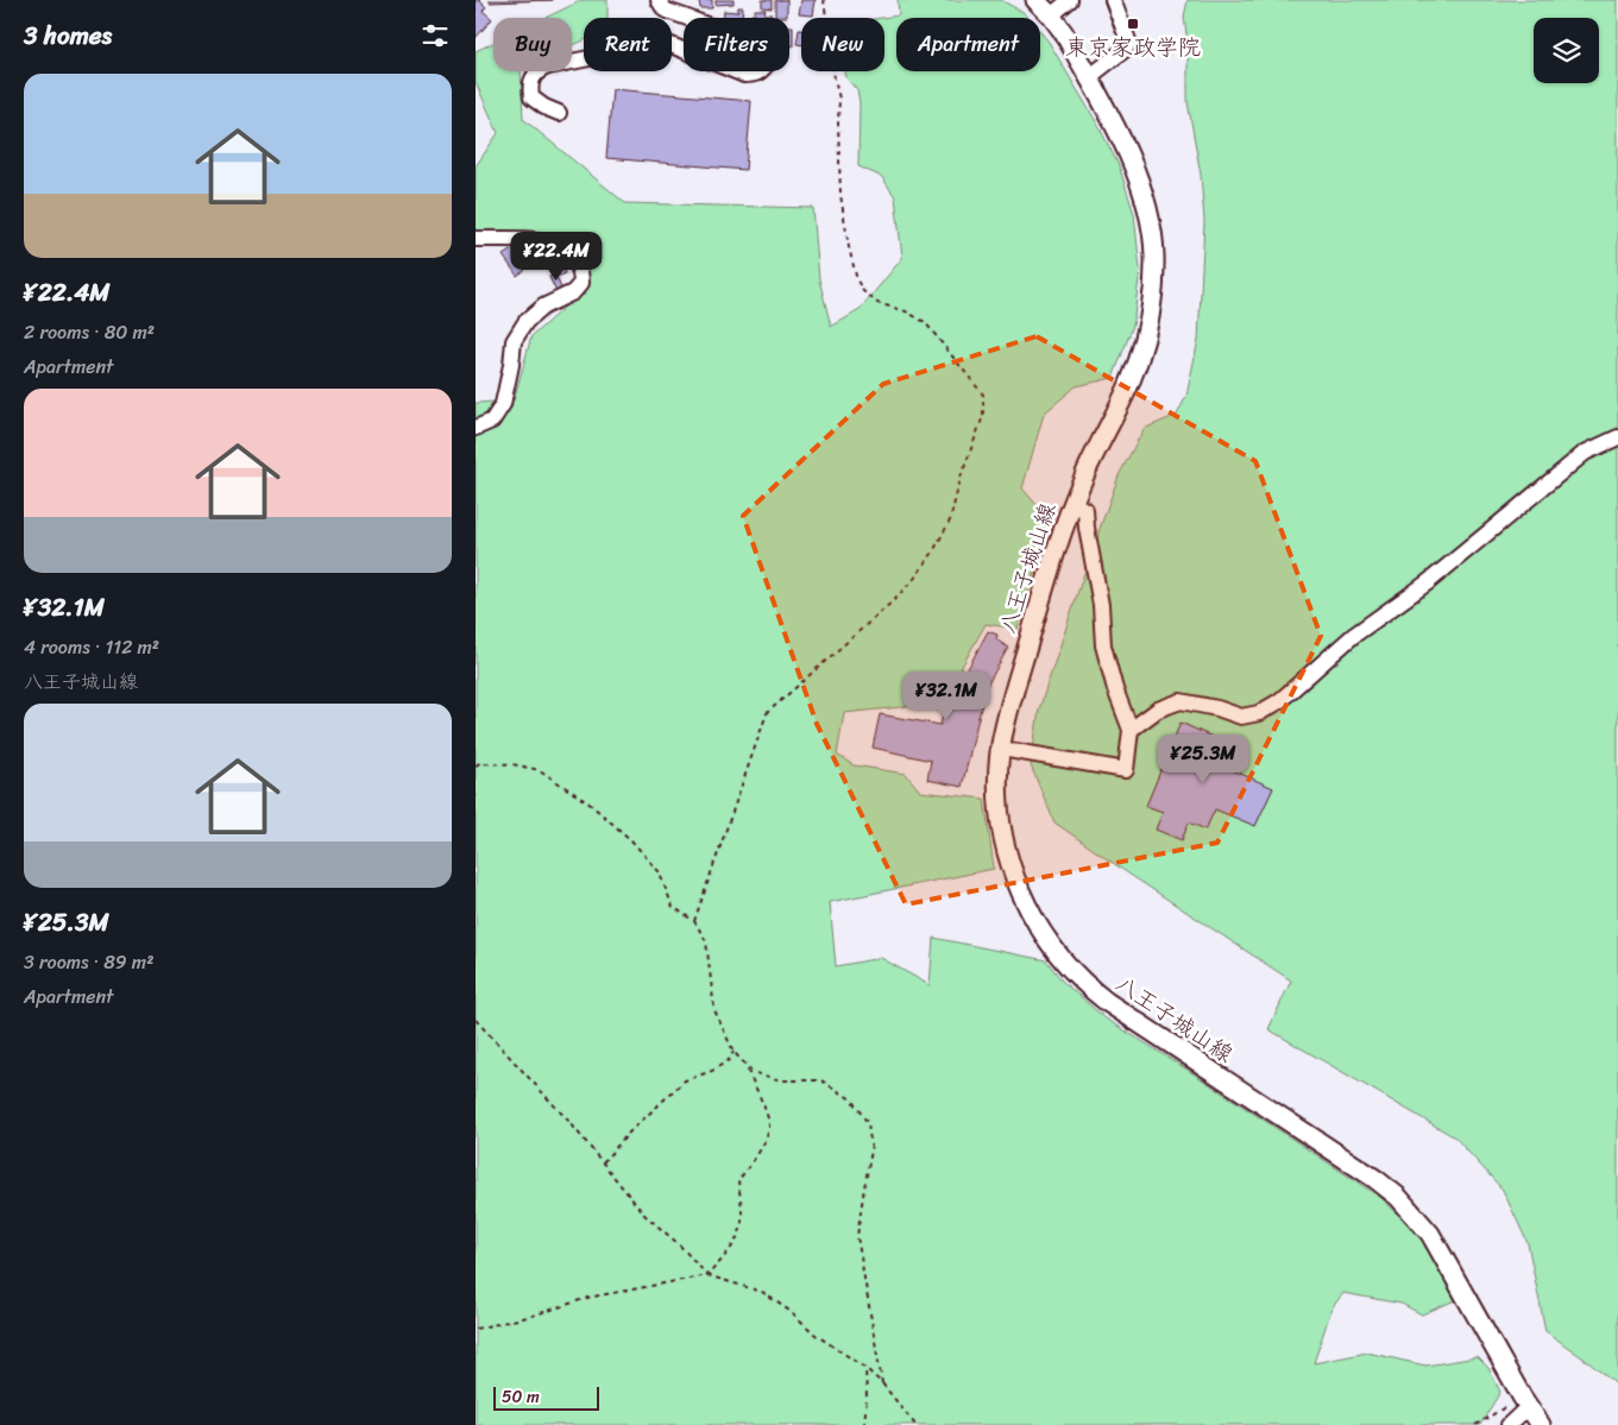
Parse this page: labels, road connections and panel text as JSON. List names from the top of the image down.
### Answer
{
  "streets": {
    "main road": ["八王子城山線"]
  },
  "places": {
    "transit": ["東京家政学院"]
  },
  "scale_bar": "50 m",
  "page": {
    "heading": "3 homes",
    "chip": [
      "Buy",
      "Rent",
      "Filters",
      "New",
      "Apartment"
    ],
    "list": [
      {
        "name": "¥22.4M",
        "note": "2 rooms · 80 m² · Apartment"
      },
      {
        "name": "¥32.1M",
        "note": "4 rooms · 112 m² · 八王子城山線"
      },
      {
        "name": "¥25.3M",
        "note": "3 rooms · 89 m² · Apartment"
      }
    ],
    "price": ["¥22.4M", "¥32.1M", "¥25.3M"],
    "scale": "50 m"
  }
}
